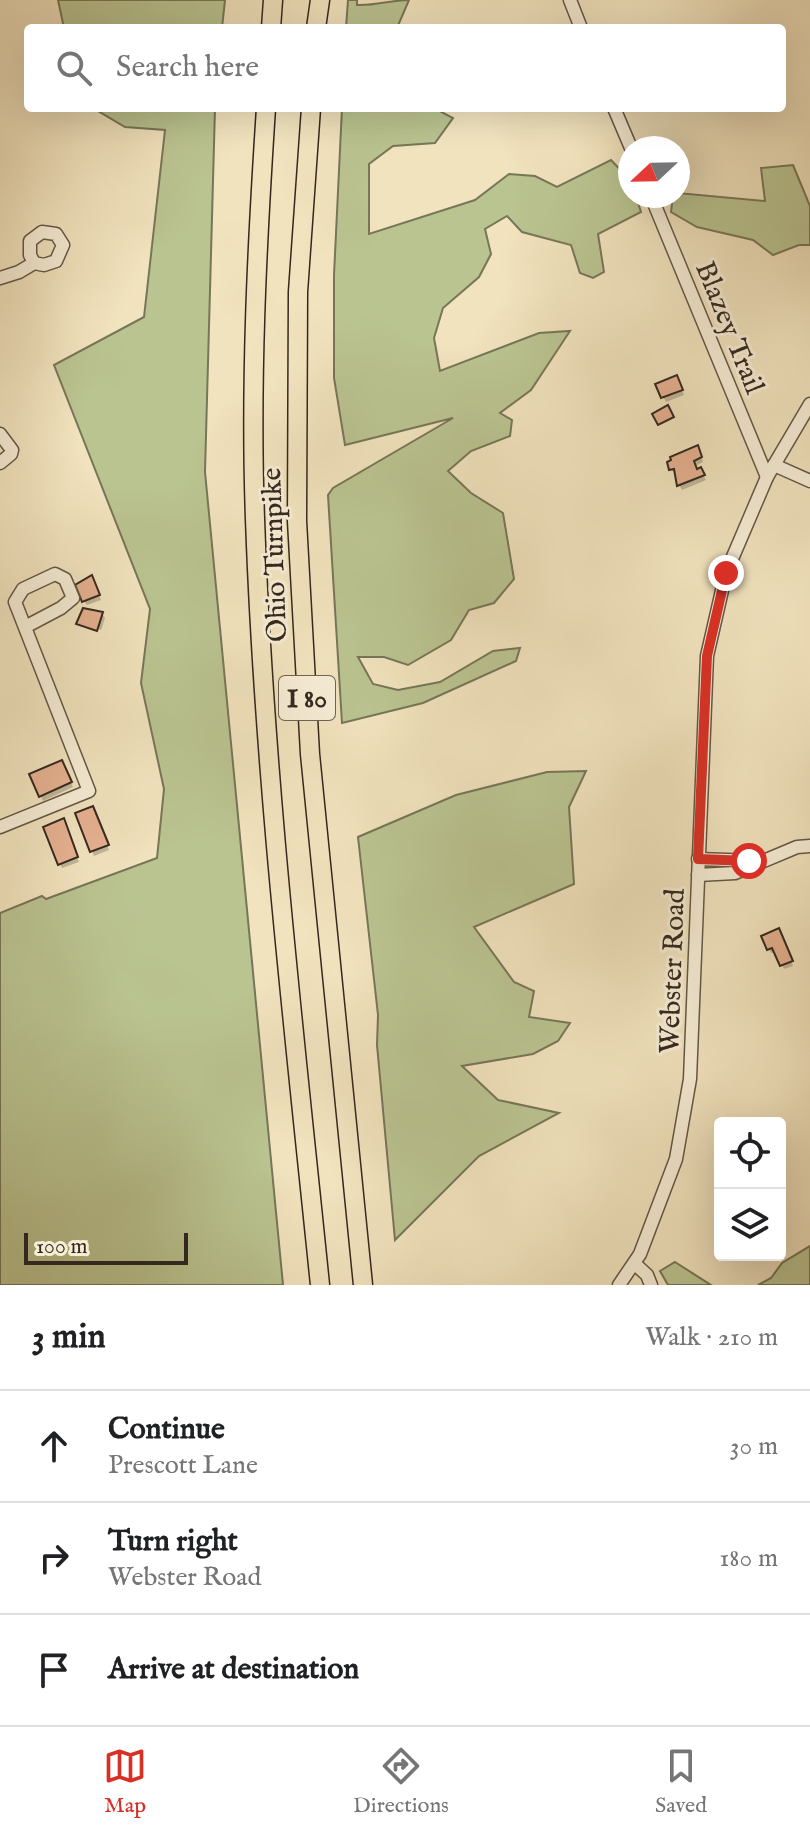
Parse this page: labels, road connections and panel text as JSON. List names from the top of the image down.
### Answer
{
  "streets": {
    "highway": ["Ohio Turnpike", "I 80"],
    "street": ["Blazey Trail", "Webster Road"]
  },
  "crossings": [
    ["Blazey Trail", "Webster Road"]
  ],
  "scale_bar": "100 m",
  "north": "left",
  "page": {
    "search": "Search here",
    "scale": "100 m",
    "heading": ["3 min", "Walk · 210 m"],
    "list": [
      ["Continue", "Prescott Lane", "30 m"],
      ["Turn right", "Webster Road", "180 m"],
      "Arrive at destination"
    ],
    "nav": ["Map", "Directions", "Saved"]
  }
}
